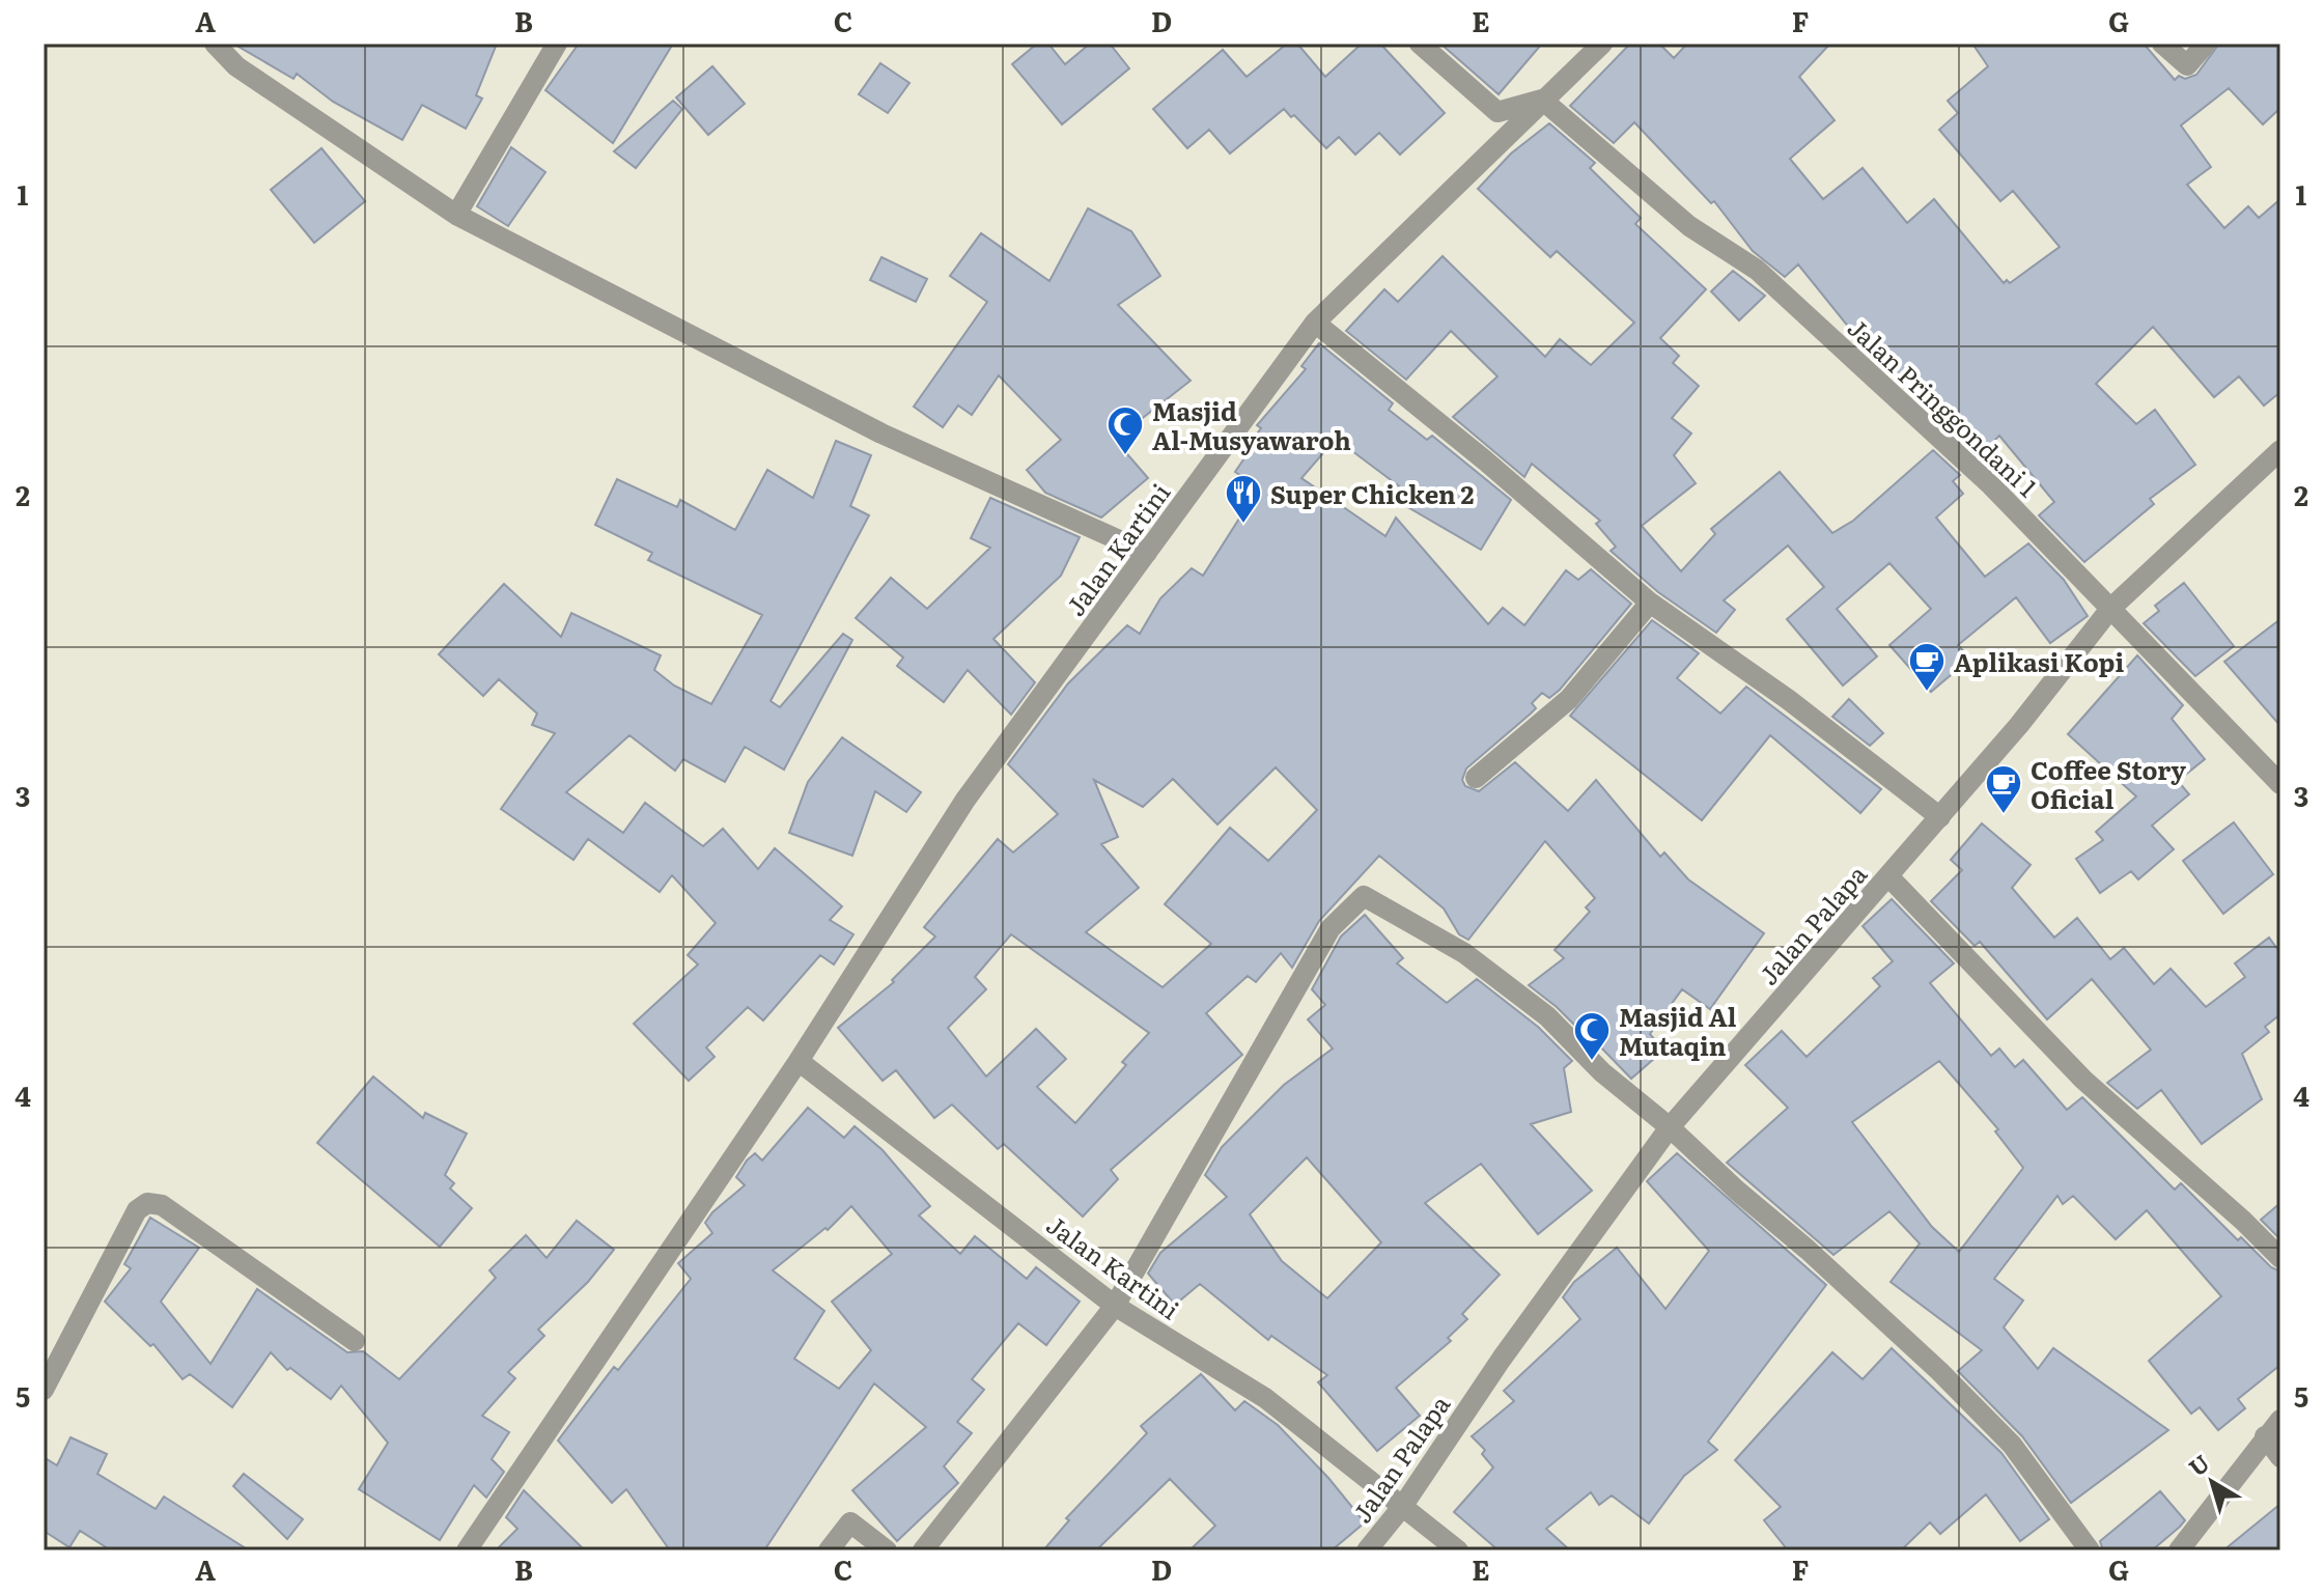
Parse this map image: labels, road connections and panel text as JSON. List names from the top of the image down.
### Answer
{
  "streets": {
    "street": ["Jalan Pringgondani 1", "Jalan Kartini", "Jalan Palapa"]
  },
  "crossings": [
    ["Jalan Pringgondani 1", "Jalan Kartini"],
    ["Jalan Pringgondani 1", "Jalan Palapa"],
    ["Jalan Kartini", "Jalan Palapa"]
  ],
  "places": {
    "mosque": ["Masjid Al-Musyawaroh", "Masjid Al Mutaqin"],
    "restaurant": ["Super Chicken 2"],
    "cafe": ["Aplikasi Kopi", "Coffee Story Oficial"]
  },
  "north": "top left",
  "grid": {
    "columns": [
      "A",
      "B",
      "C",
      "D",
      "E",
      "F",
      "G"
    ],
    "rows": [
      "1",
      "2",
      "3",
      "4",
      "5"
    ]
  }
}
